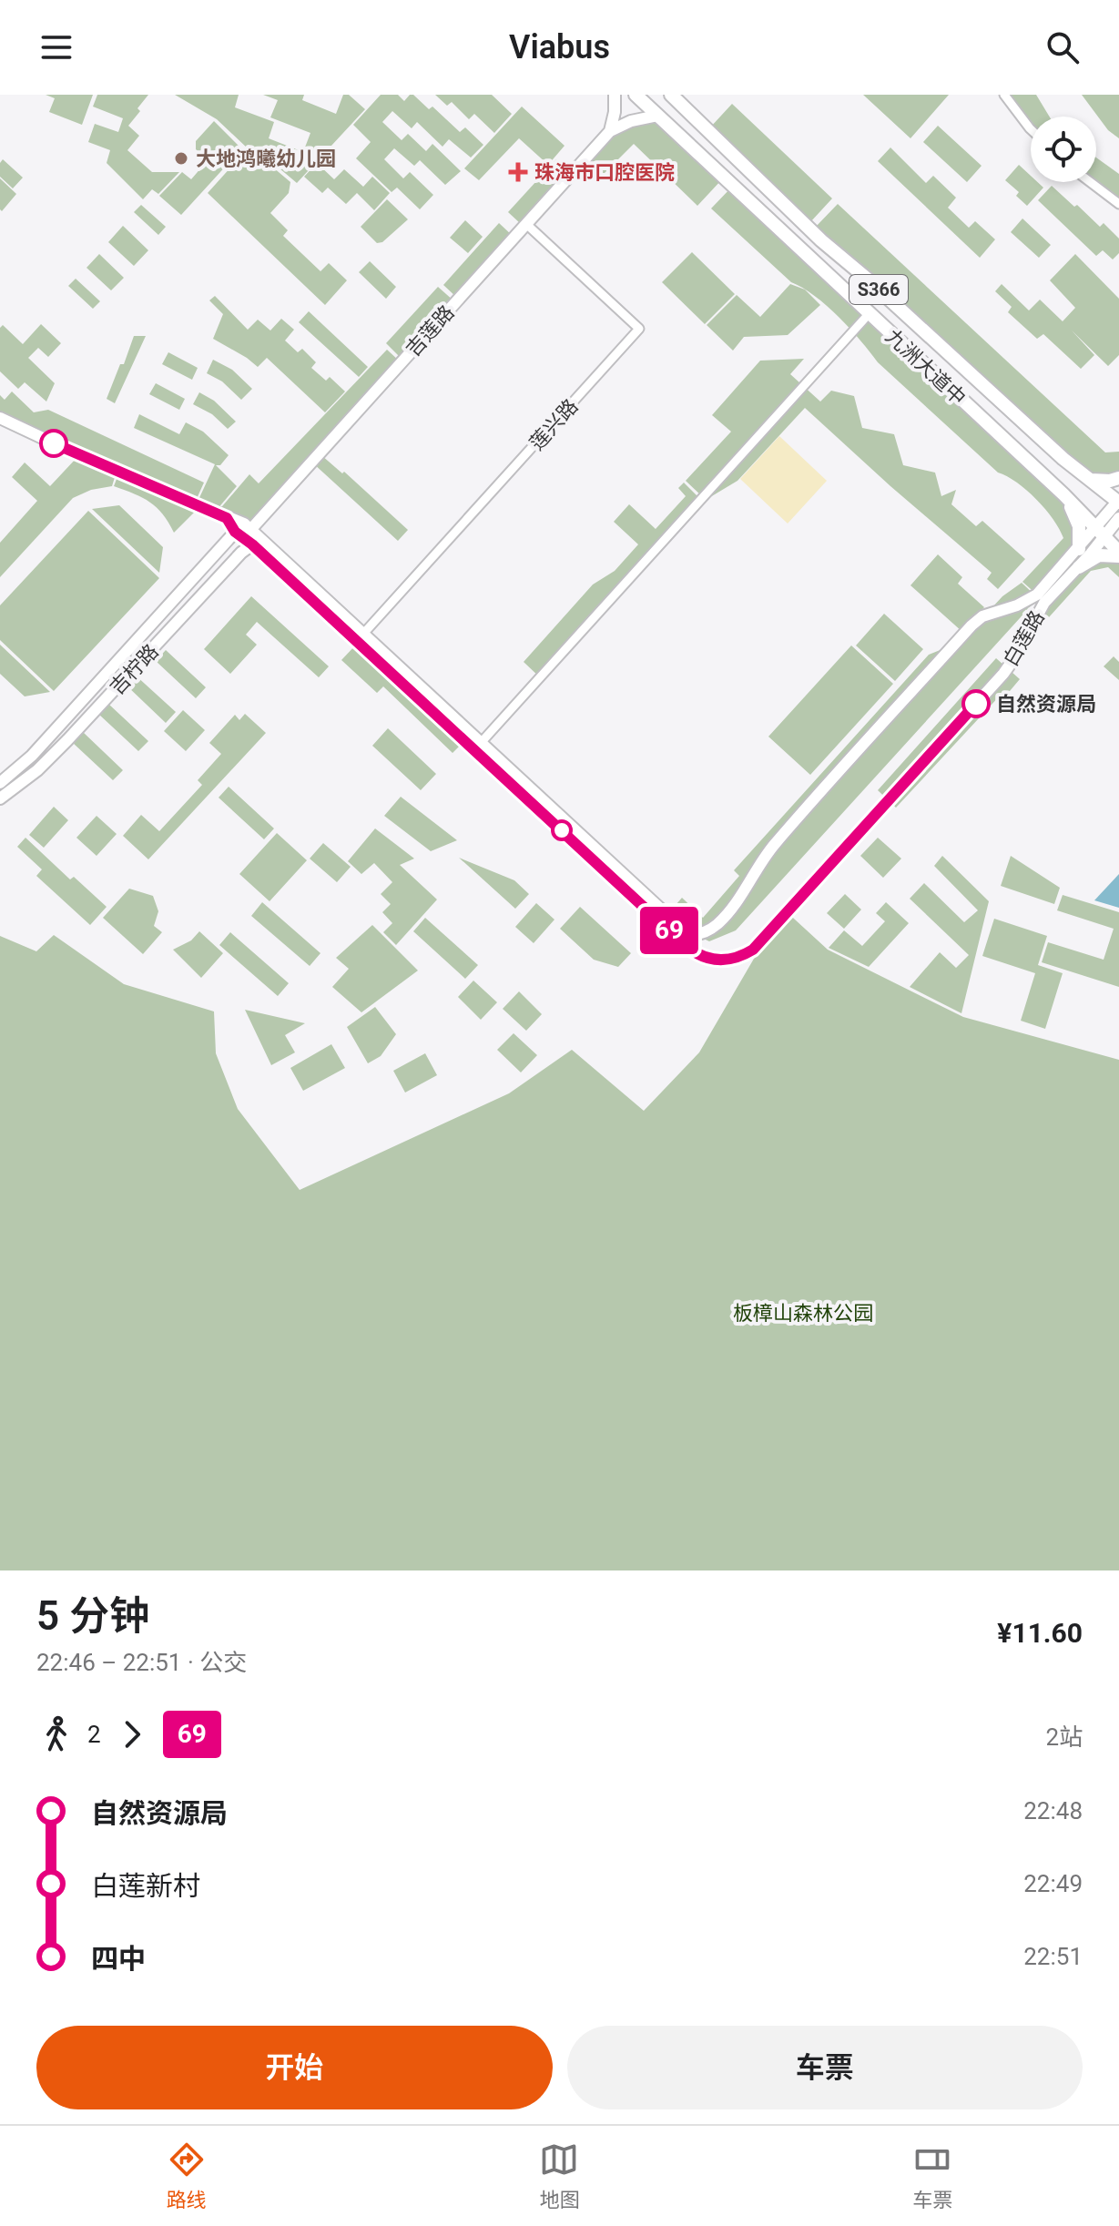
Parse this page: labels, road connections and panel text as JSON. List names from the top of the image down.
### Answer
{
  "streets": {
    "main road": [
      "S366",
      "吉莲路",
      "九洲大道中",
      "白莲路",
      "吉柠路"
    ],
    "street": ["莲兴路"]
  },
  "crossings": [
    ["吉莲路", "莲兴路"],
    ["吉莲路", "白莲路"],
    ["吉莲路", "吉柠路"],
    ["九洲大道中", "白莲路"],
    ["莲兴路", "白莲路"],
    ["白莲路", "吉柠路"]
  ],
  "parks": ["板樟山森林公园"],
  "places": {
    "other": ["大地鸿曦幼儿园", "自然资源局"],
    "health": ["珠海市口腔医院"]
  },
  "lines": ["bus line 69"],
  "page": {
    "header": "Viabus",
    "on_map": "69",
    "heading": ["5 分钟", "22:46 – 22:51 · 公交", "¥11.60"],
    "legs": ["2", "69", "2站"],
    "list": [
      {
        "name": "自然资源局",
        "value": "22:48"
      },
      {
        "name": "白莲新村",
        "value": "22:49"
      },
      {
        "name": "四中",
        "value": "22:51"
      }
    ],
    "buttons": ["开始", "车票"],
    "tabs": ["路线", "地图", "车票"]
  }
}
